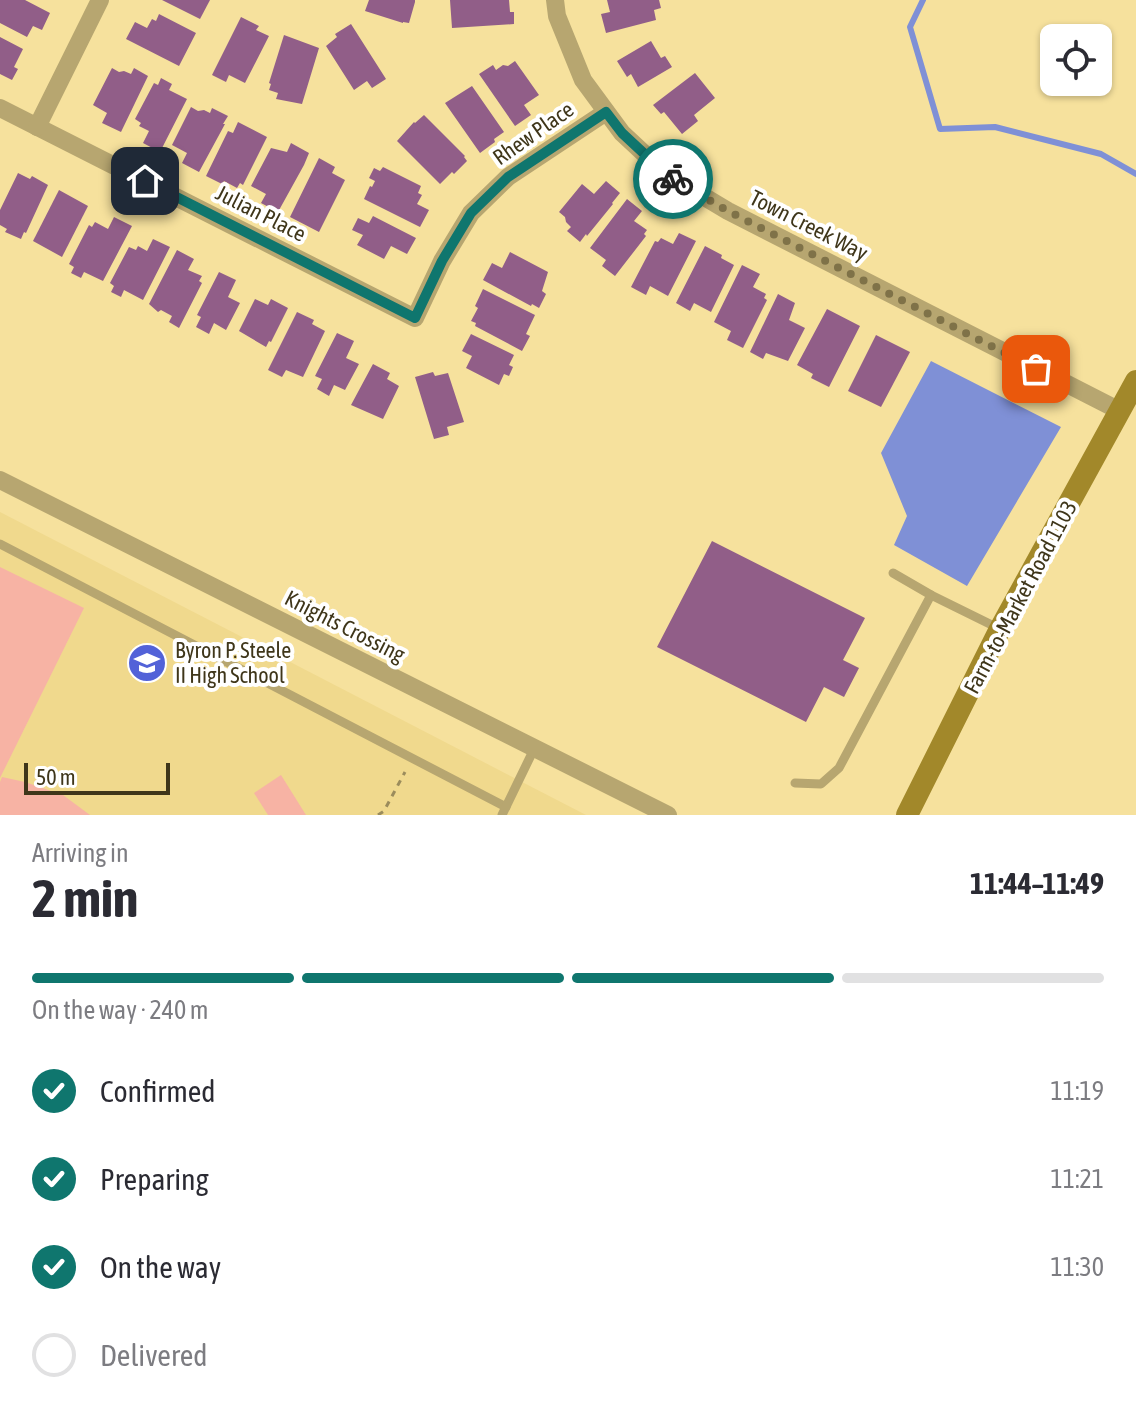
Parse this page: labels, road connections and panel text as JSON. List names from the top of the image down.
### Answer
{
  "streets": {
    "main road": ["Farm-to-Market Road 1103"],
    "street": [
      "Rhew Place",
      "Julian Place",
      "Town Creek Way",
      "Knights Crossing"
    ]
  },
  "crossings": [
    ["Rhew Place", "Julian Place"],
    ["Rhew Place", "Town Creek Way"],
    ["Town Creek Way", "Farm-to-Market Road 1103"]
  ],
  "places": {
    "school or university": ["Byron P. Steele II High School"]
  },
  "scale_bar": "50 m",
  "page": {
    "scale": "50 m",
    "heading": ["2 min", "Arriving in", "11:44–11:49"],
    "bar": "On the way · 240 m",
    "list": [
      ["Confirmed", "11:19"],
      ["Preparing", "11:21"],
      ["On the way", "11:30"],
      "Delivered"
    ]
  }
}
